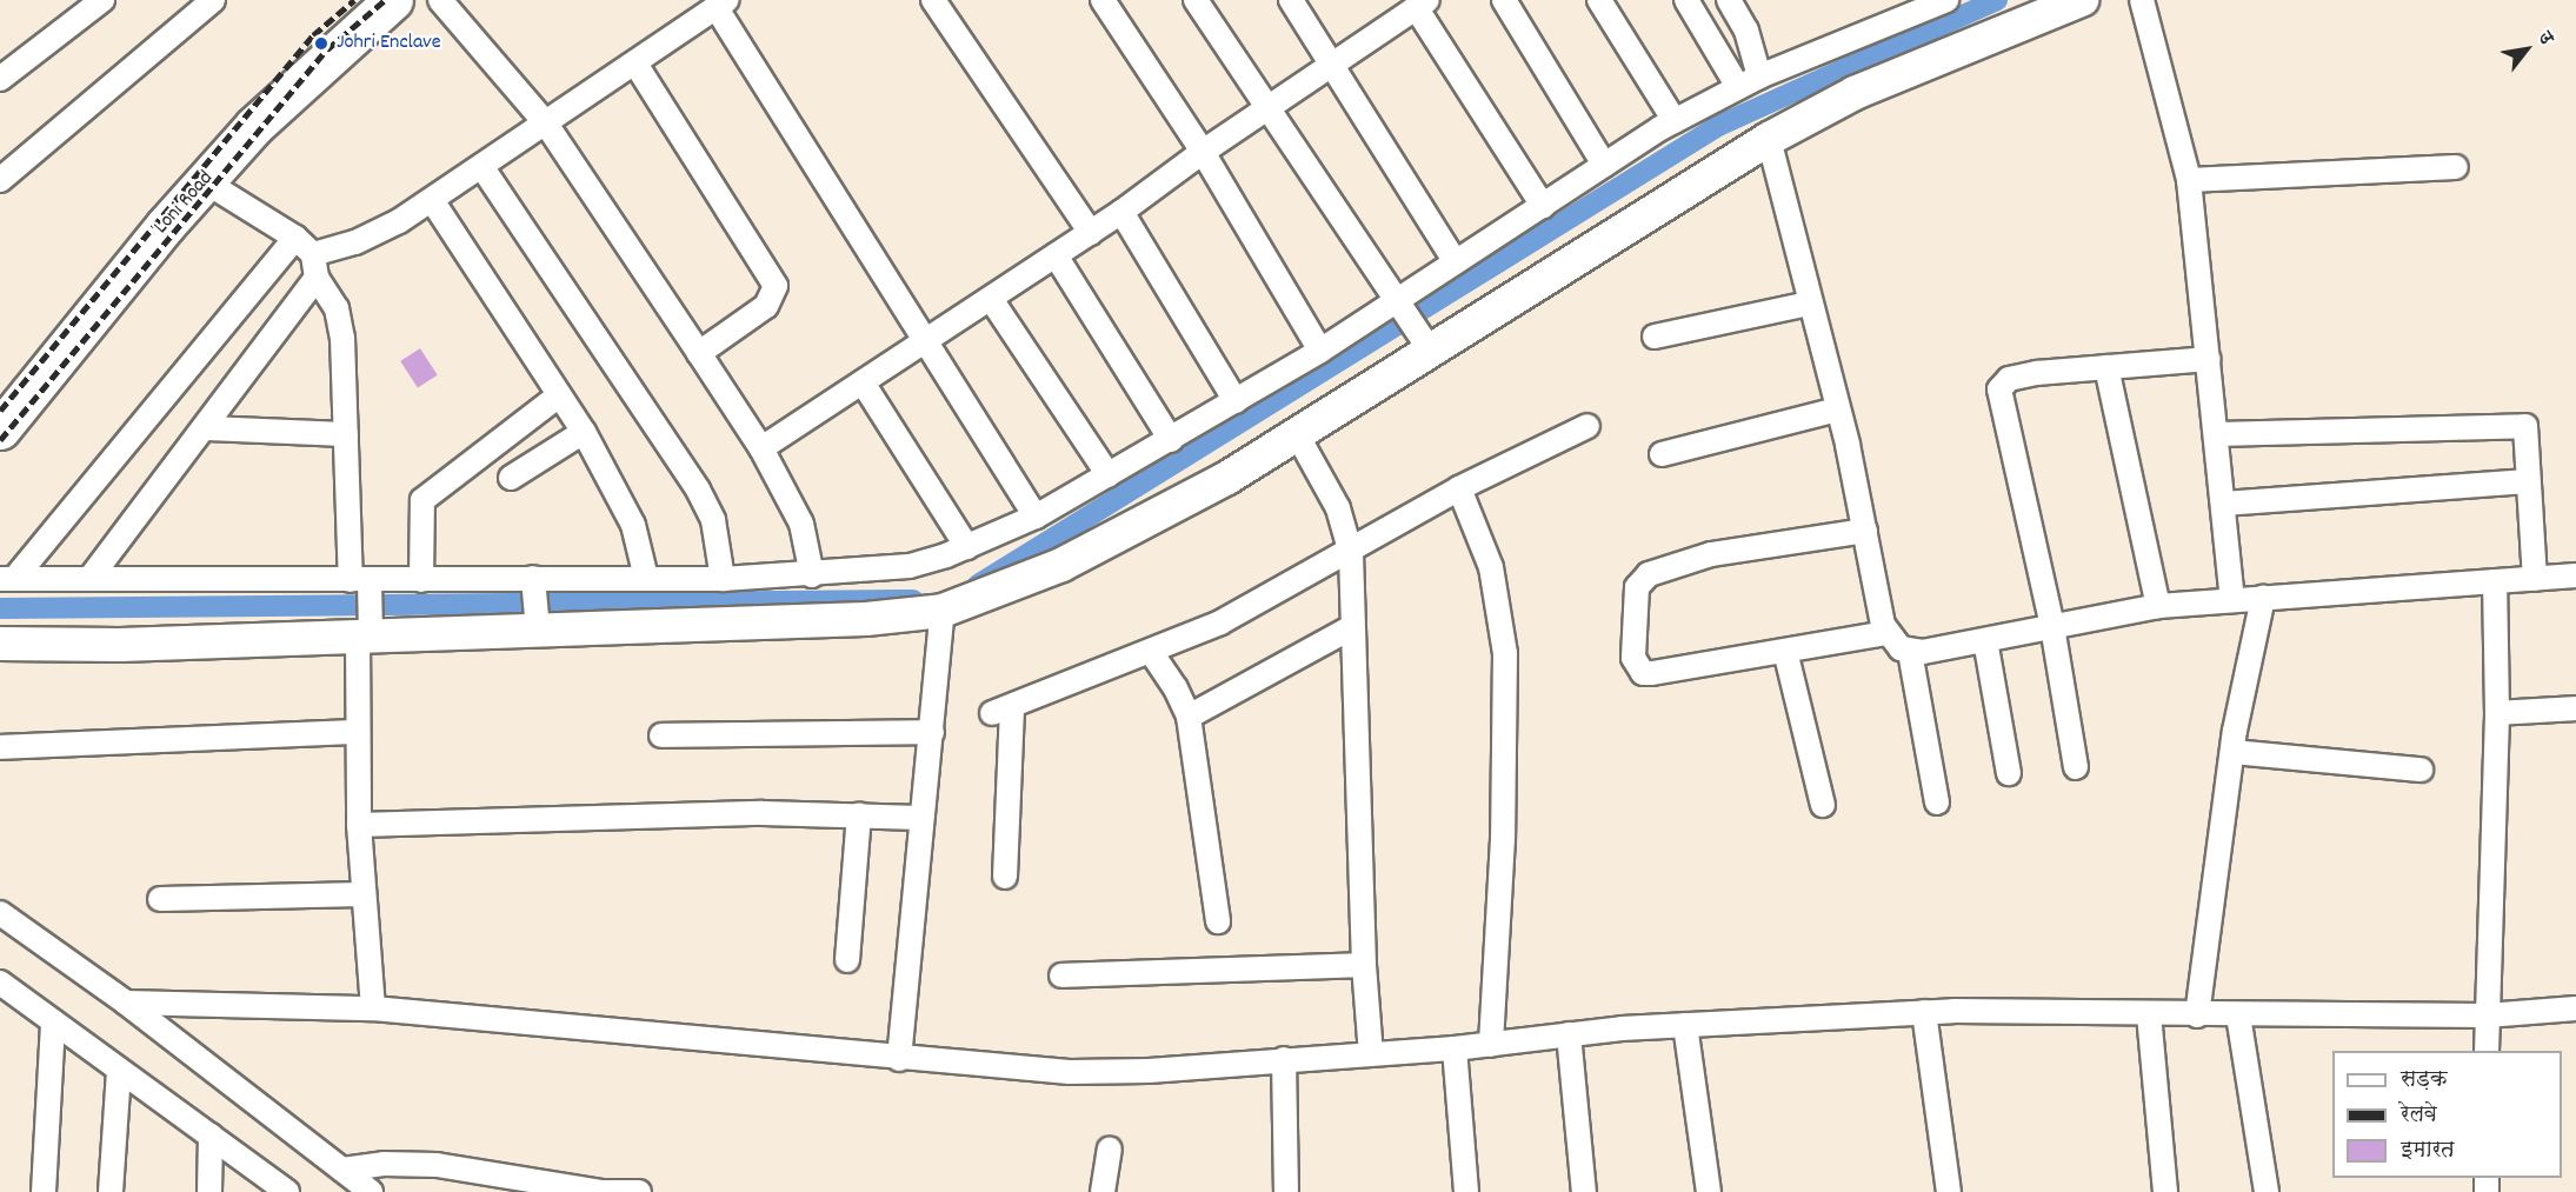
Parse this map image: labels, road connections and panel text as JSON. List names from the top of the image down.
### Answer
{
  "streets": {
    "highway": ["Loni Road"]
  },
  "places": ["Johri Enclave"],
  "legend": ["सड़क", "रेलवे", "इमारत"],
  "north": "top right"
}
